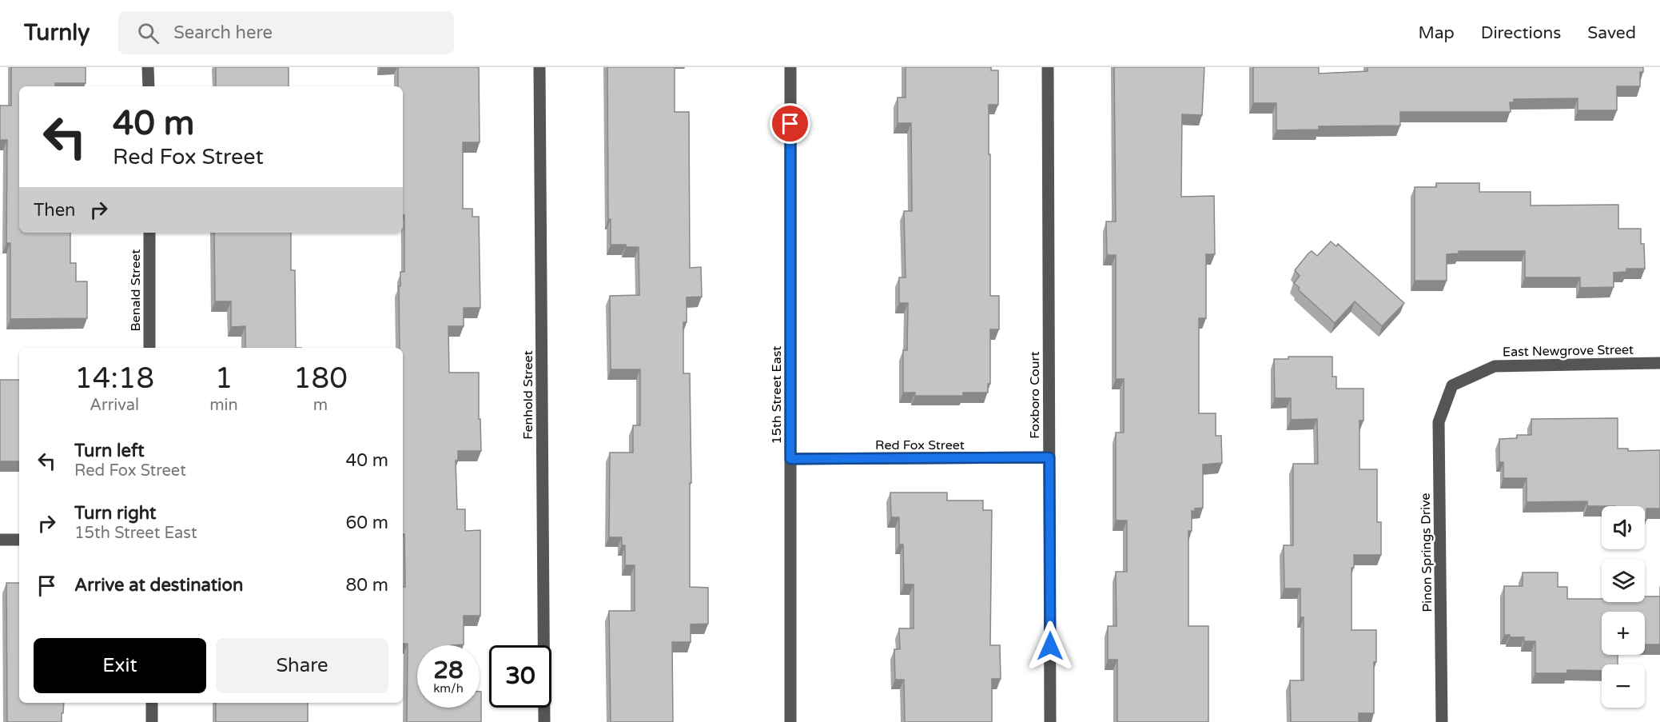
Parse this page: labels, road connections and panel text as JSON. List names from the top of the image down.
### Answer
{
  "streets": {
    "street": [
      "Benald Street",
      "East Newgrove Street",
      "Fenhold Street",
      "15th Street East",
      "Foxboro Court",
      "Red Fox Street",
      "Pinon Springs Drive"
    ]
  },
  "crossings": [
    ["East Newgrove Street", "Pinon Springs Drive"],
    ["15th Street East", "Red Fox Street"],
    ["Foxboro Court", "Red Fox Street"]
  ],
  "page": {
    "header": "Turnly",
    "search": "Search here",
    "nav": ["Map", "Directions", "Saved"],
    "turn": ["40 m", "Red Fox Street"],
    "then": "Then",
    "eta": [
      "14:18",
      "Arrival",
      "1",
      "min",
      "180",
      "m"
    ],
    "list": [
      {
        "name": "Turn left",
        "note": "Red Fox Street",
        "value": "40 m"
      },
      {
        "name": "Turn right",
        "note": "15th Street East",
        "value": "60 m"
      },
      {
        "name": "Arrive at destination",
        "value": "80 m"
      }
    ],
    "map_buttons": ["+", "−"],
    "buttons": ["Exit", "Share"],
    "speed": "28 km/h",
    "limit": "30"
  }
}
